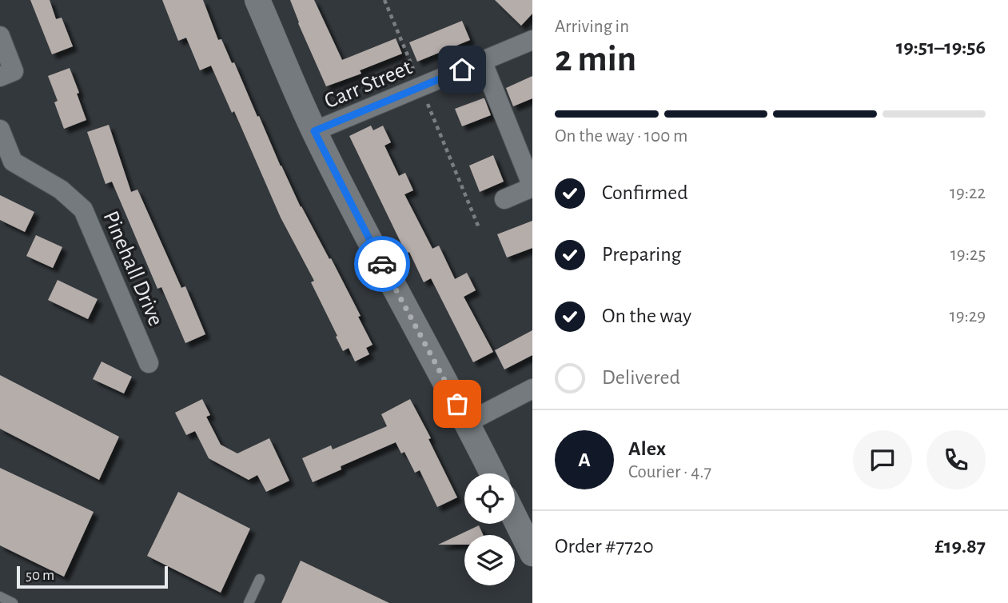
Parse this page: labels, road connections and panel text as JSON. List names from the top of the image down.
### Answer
{
  "streets": {
    "street": ["Carr Street", "Pinehall Drive"]
  },
  "scale_bar": "50 m",
  "page": {
    "heading": ["2 min", "Arriving in", "19:51–19:56"],
    "panel": [
      "Alex",
      "Courier · 4.7",
      "Order #7720",
      "£19.87"
    ],
    "bar": "On the way · 100 m",
    "list": [
      ["Confirmed", "19:22"],
      ["Preparing", "19:25"],
      ["On the way", "19:29"],
      "Delivered"
    ],
    "round": "A",
    "scale": "50 m"
  }
}
